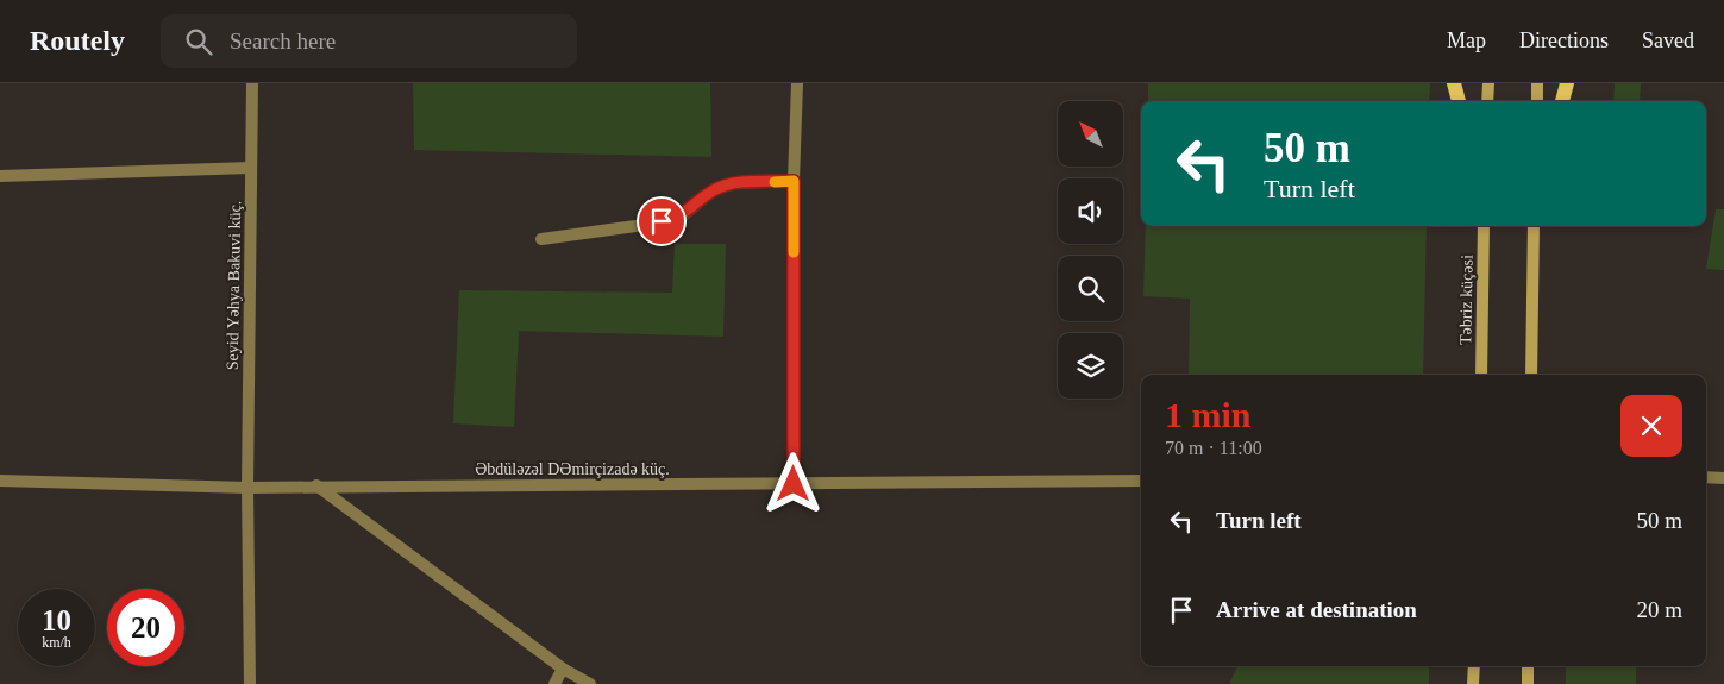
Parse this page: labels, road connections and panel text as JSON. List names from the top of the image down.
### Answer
{
  "streets": {
    "main road": ["Təbriz küçəsi"],
    "street": ["Seyid Yəhya Bakuvi küç.", "Əbdüləzəl DƏmirçizadə küç."]
  },
  "crossings": [
    ["Seyid Yəhya Bakuvi küç.", "Əbdüləzəl DƏmirçizadə küç."]
  ],
  "north": "top left",
  "page": {
    "header": "Routely",
    "search": "Search here",
    "nav": ["Map", "Directions", "Saved"],
    "turn": ["50 m", "Turn left"],
    "heading": ["1 min", "70 m · 11:00"],
    "list": [
      {
        "name": "Turn left",
        "value": "50 m"
      },
      {
        "name": "Arrive at destination",
        "value": "20 m"
      }
    ],
    "speed": "10 km/h",
    "limit": "20"
  }
}
